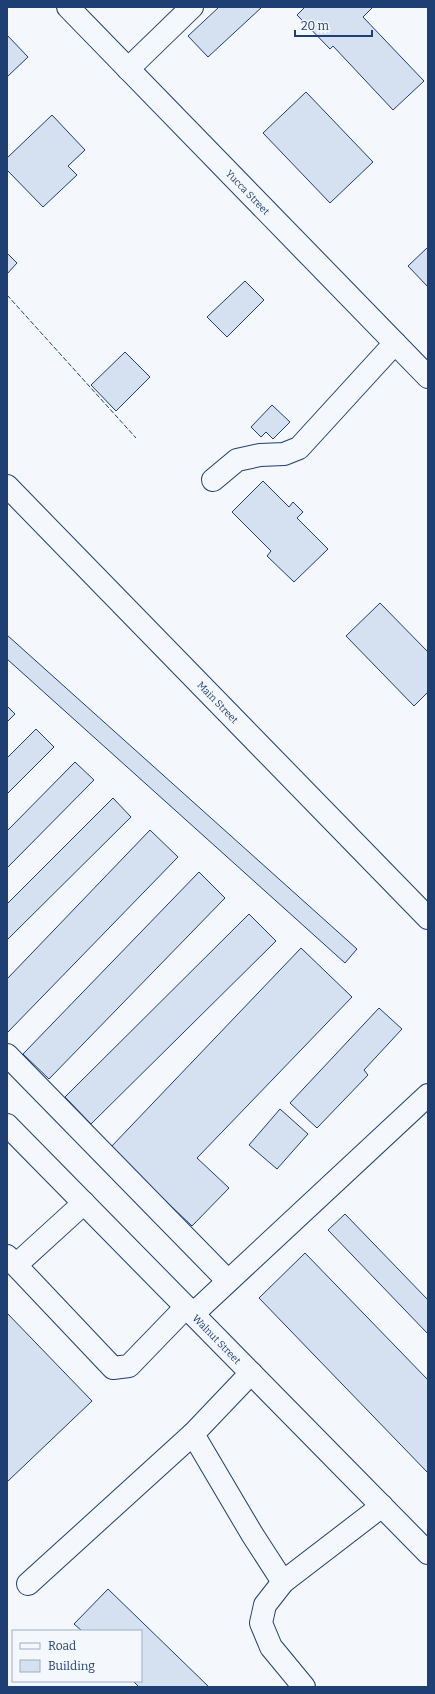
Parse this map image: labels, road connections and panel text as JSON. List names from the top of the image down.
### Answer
{
  "streets": {
    "street": ["Yucca Street", "Main Street", "Walnut Street"]
  },
  "legend": ["Road", "Building"],
  "scale_bar": "20 m"
}
